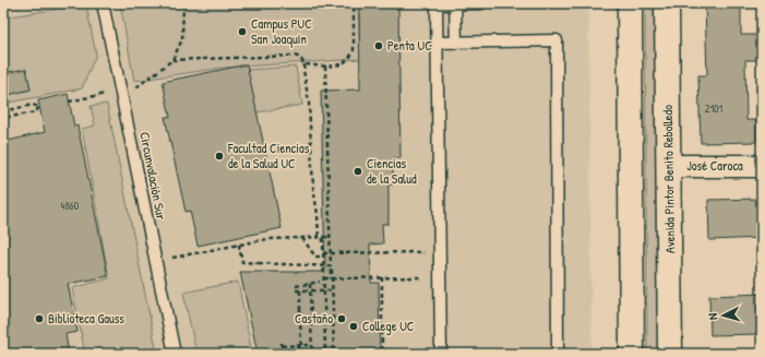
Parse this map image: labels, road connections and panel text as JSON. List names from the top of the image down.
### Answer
{
  "streets": {
    "street": ["José Caroca", "Avenida Pintor Benito Rebolledo"],
    "lane": ["Circunvalación Sur"]
  },
  "crossings": [
    ["José Caroca", "Avenida Pintor Benito Rebolledo"]
  ],
  "places": [
    "Campus PUC San Joaquín",
    "Penta UC",
    "Facultad Ciencias de la Salud UC",
    "Ciencias de la Salud",
    "Biblioteca Gauss",
    "Castaño",
    "College UC"
  ],
  "house_numbers": ["2101", "4860"],
  "north": "left"
}
